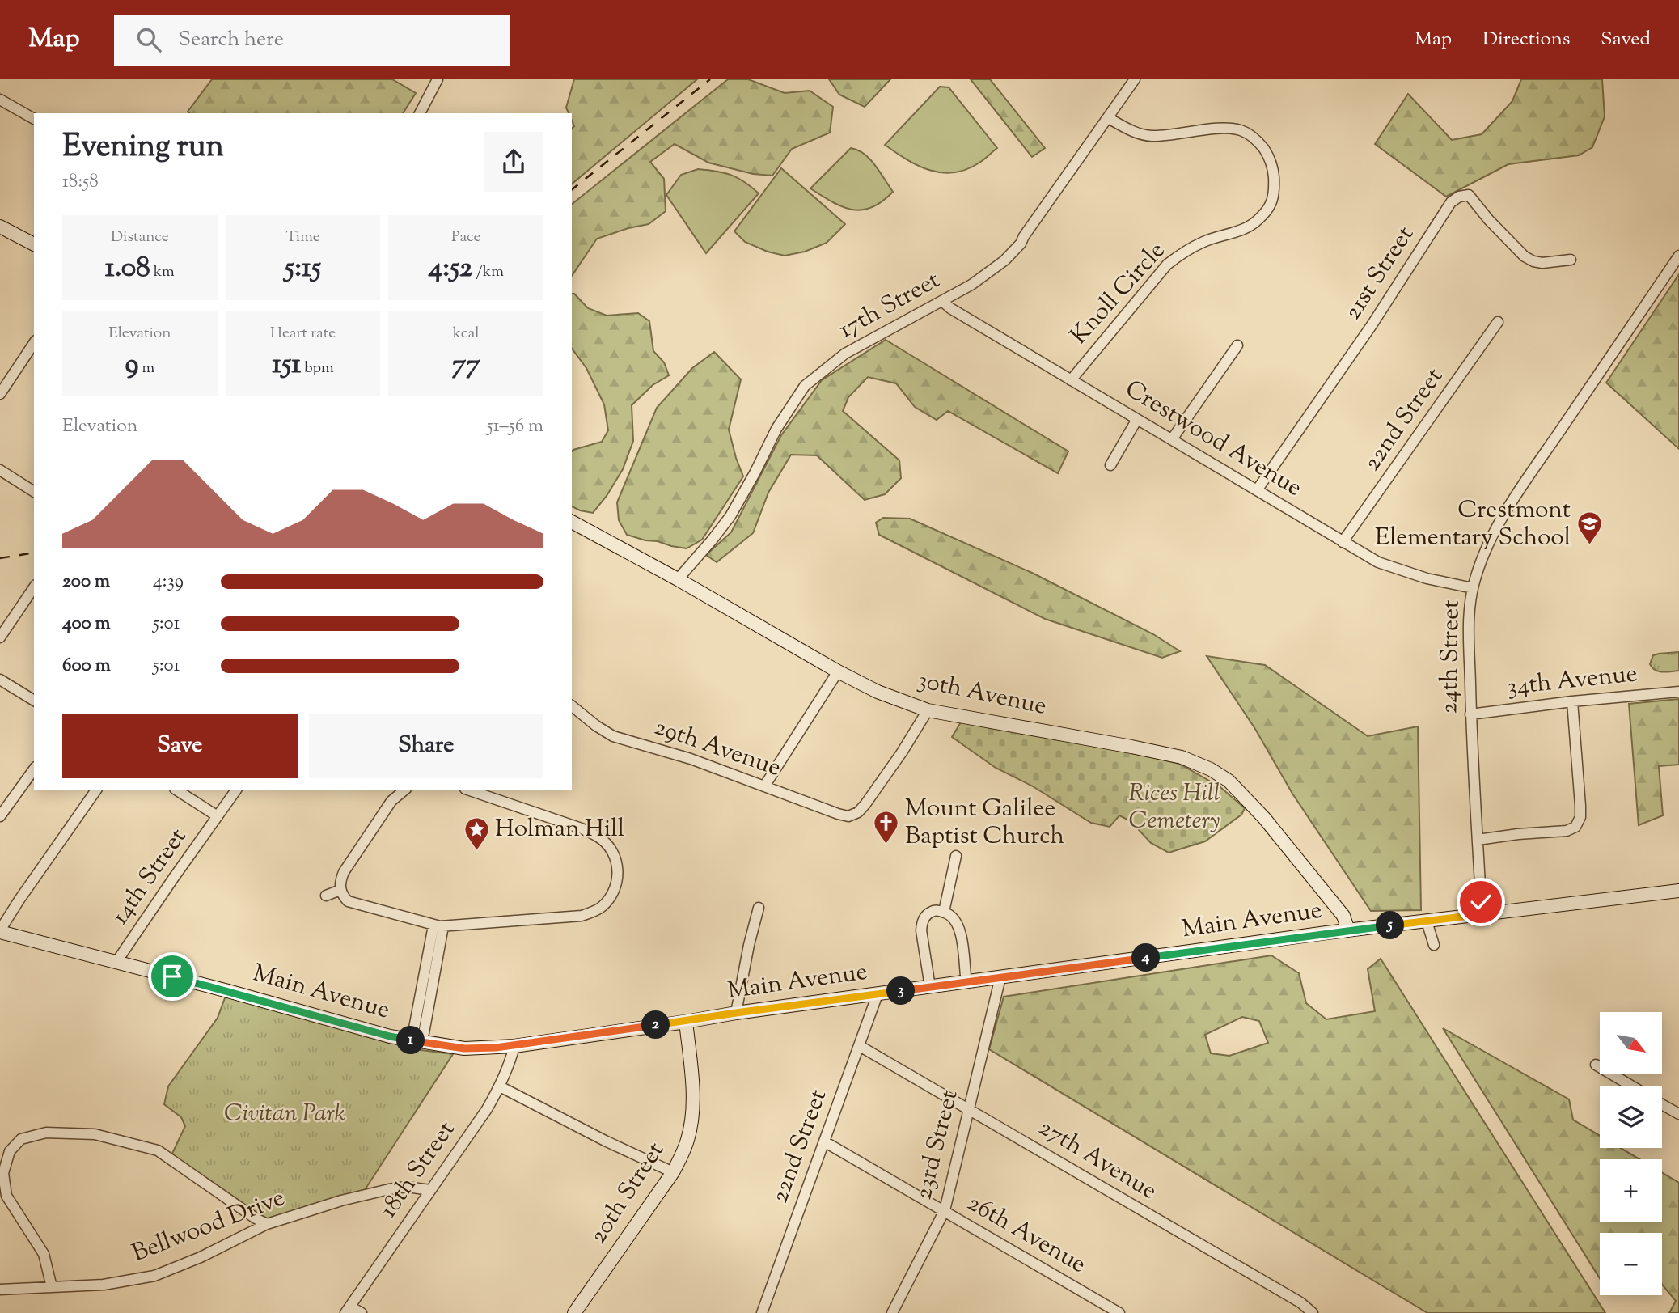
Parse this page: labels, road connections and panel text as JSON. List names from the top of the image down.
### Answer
{
  "streets": {
    "main road": ["30th Avenue", "Main Avenue", "20th Street"],
    "street": [
      "21st Street",
      "Knoll Circle",
      "17th Street",
      "22nd Street",
      "Crestwood Avenue",
      "24th Street",
      "34th Avenue",
      "29th Avenue",
      "14th Street",
      "23rd Street",
      "27th Avenue",
      "18th Street",
      "Bellwood Drive",
      "26th Avenue"
    ]
  },
  "crossings": [
    ["21st Street", "Crestwood Avenue"],
    ["Knoll Circle", "17th Street"],
    ["Knoll Circle", "Crestwood Avenue"],
    ["17th Street", "Crestwood Avenue"],
    ["17th Street", "30th Avenue"],
    ["22nd Street", "Crestwood Avenue"],
    ["22nd Street", "Main Avenue"],
    ["22nd Street", "27th Avenue"],
    ["22nd Street", "26th Avenue"],
    ["Crestwood Avenue", "24th Street"],
    ["24th Street", "34th Avenue"],
    ["24th Street", "Main Avenue"],
    ["30th Avenue", "29th Avenue"],
    ["30th Avenue", "Main Avenue"],
    ["14th Street", "Main Avenue"],
    ["Main Avenue", "23rd Street"],
    ["Main Avenue", "18th Street"],
    ["Main Avenue", "20th Street"],
    ["23rd Street", "27th Avenue"],
    ["23rd Street", "26th Avenue"],
    ["18th Street", "Bellwood Drive"]
  ],
  "parks": ["Rices Hill Cemetery", "Civitan Park"],
  "places": {
    "school or university": ["Crestmont Elementary School"],
    "church": ["Mount Galilee Baptist Church"],
    "place": ["Holman Hill"]
  },
  "north": "bottom right",
  "page": {
    "header": "Map",
    "search": "Search here",
    "nav": ["Map", "Directions", "Saved"],
    "heading": ["Evening run", "18:58"],
    "stats": [
      ["Distance", "1.08 km"],
      ["Time", "5:15"],
      ["Pace", "4:52 /km"],
      ["Elevation", "9 m"],
      ["Heart rate", "151 bpm"],
      ["kcal", "77"]
    ],
    "chart": ["Elevation", "51–56 m"],
    "list": [
      {
        "name": "200 m",
        "note": "4:39"
      },
      {
        "name": "400 m",
        "note": "5:01"
      },
      {
        "name": "600 m",
        "note": "5:01"
      }
    ],
    "buttons": ["Save", "Share"],
    "pins": [
      "5",
      "4",
      "3",
      "2",
      "1"
    ],
    "map_buttons": ["+", "−"]
  }
}
